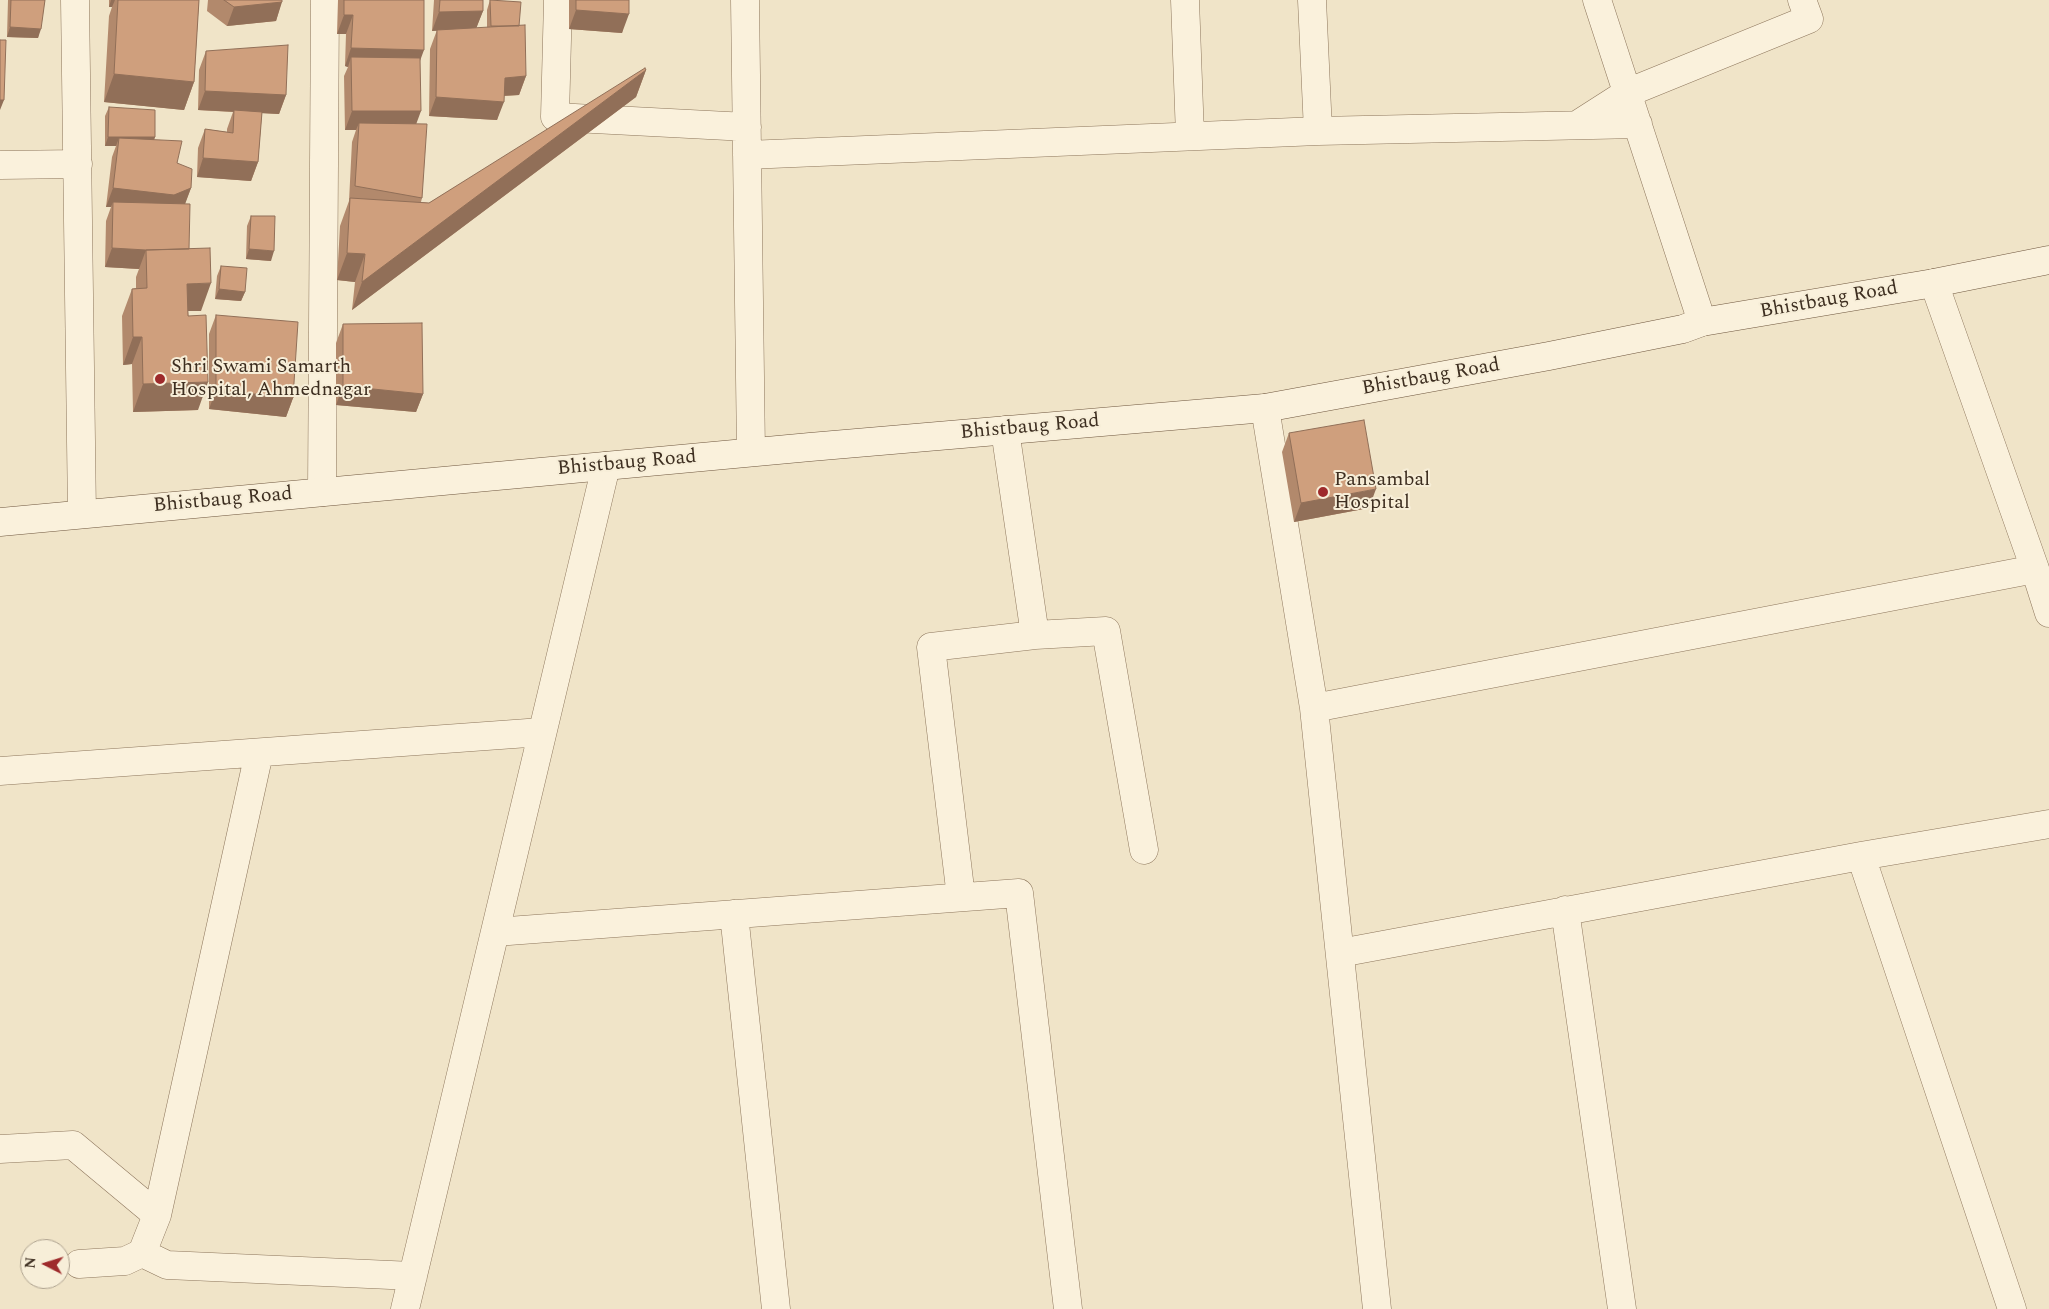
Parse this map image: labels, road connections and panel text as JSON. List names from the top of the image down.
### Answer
{
  "streets": {
    "street": ["Bhistbaug Road"]
  },
  "places": ["Shri Swami Samarth Hospital, Ahmednagar", "Pansambal Hospital"],
  "north": "left"
}
